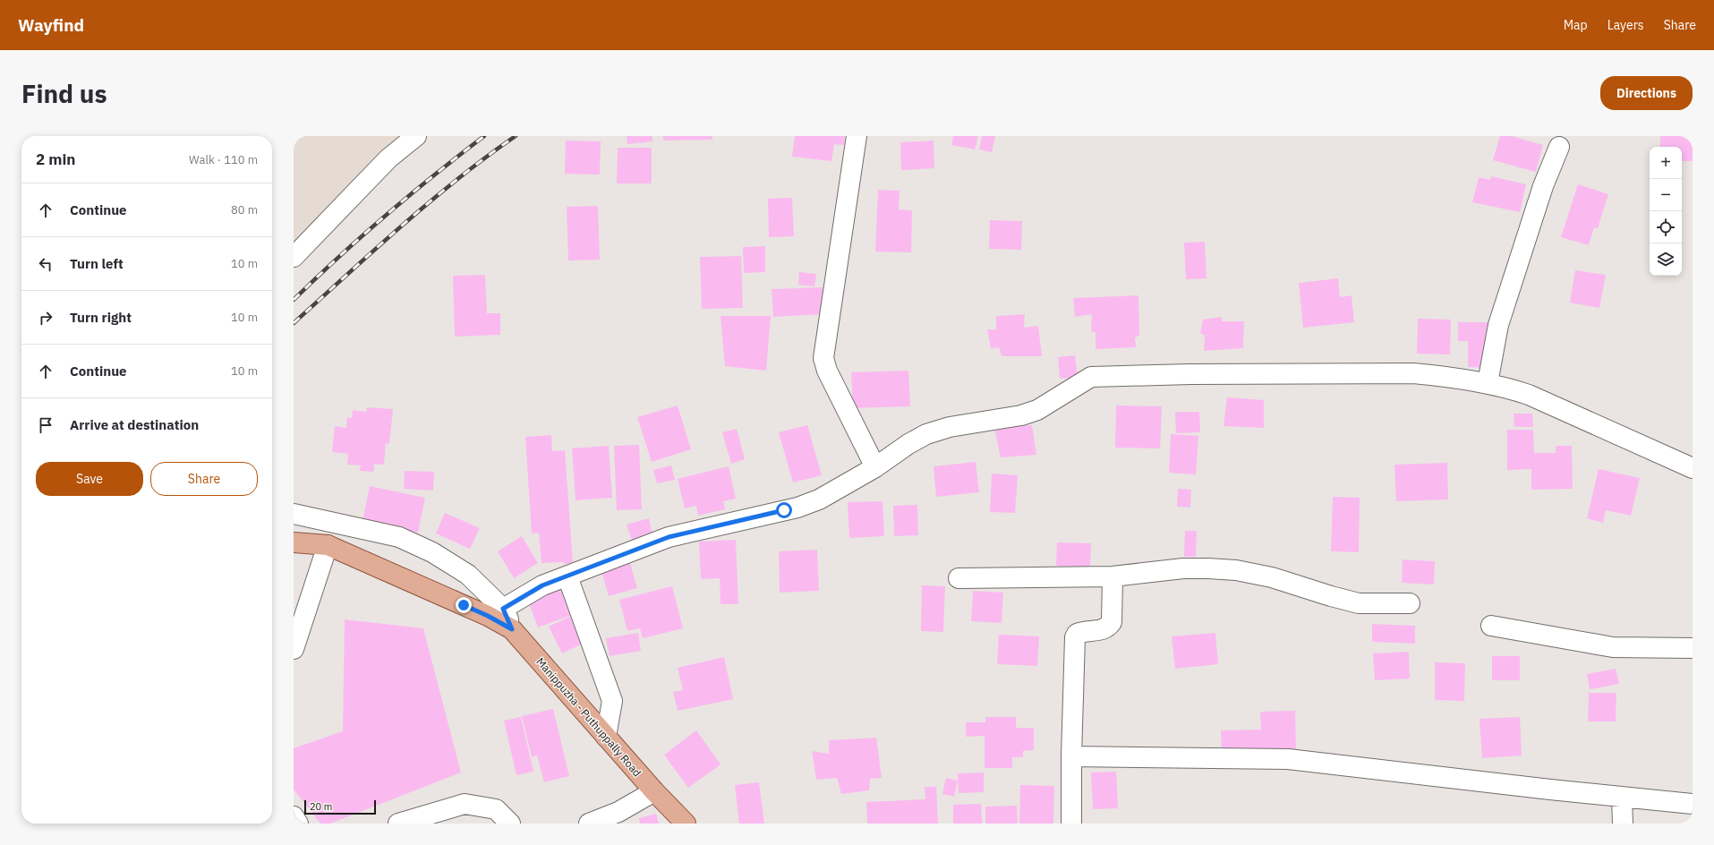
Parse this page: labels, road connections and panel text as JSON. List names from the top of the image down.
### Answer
{
  "streets": {
    "main road": ["Manippuzha - Puthuppally Road"]
  },
  "scale_bar": "20 m",
  "page": {
    "header": "Wayfind",
    "nav": ["Map", "Layers", "Share"],
    "buttons": [
      "Directions",
      ["Save", "Share"]
    ],
    "title": "Find us",
    "heading": ["2 min", "Walk · 110 m"],
    "map_buttons": ["+", "−"],
    "list": [
      ["Continue", "80 m"],
      ["Turn left", "10 m"],
      ["Turn right", "10 m"],
      ["Continue", "10 m"],
      "Arrive at destination"
    ],
    "scale": "20 m"
  }
}
